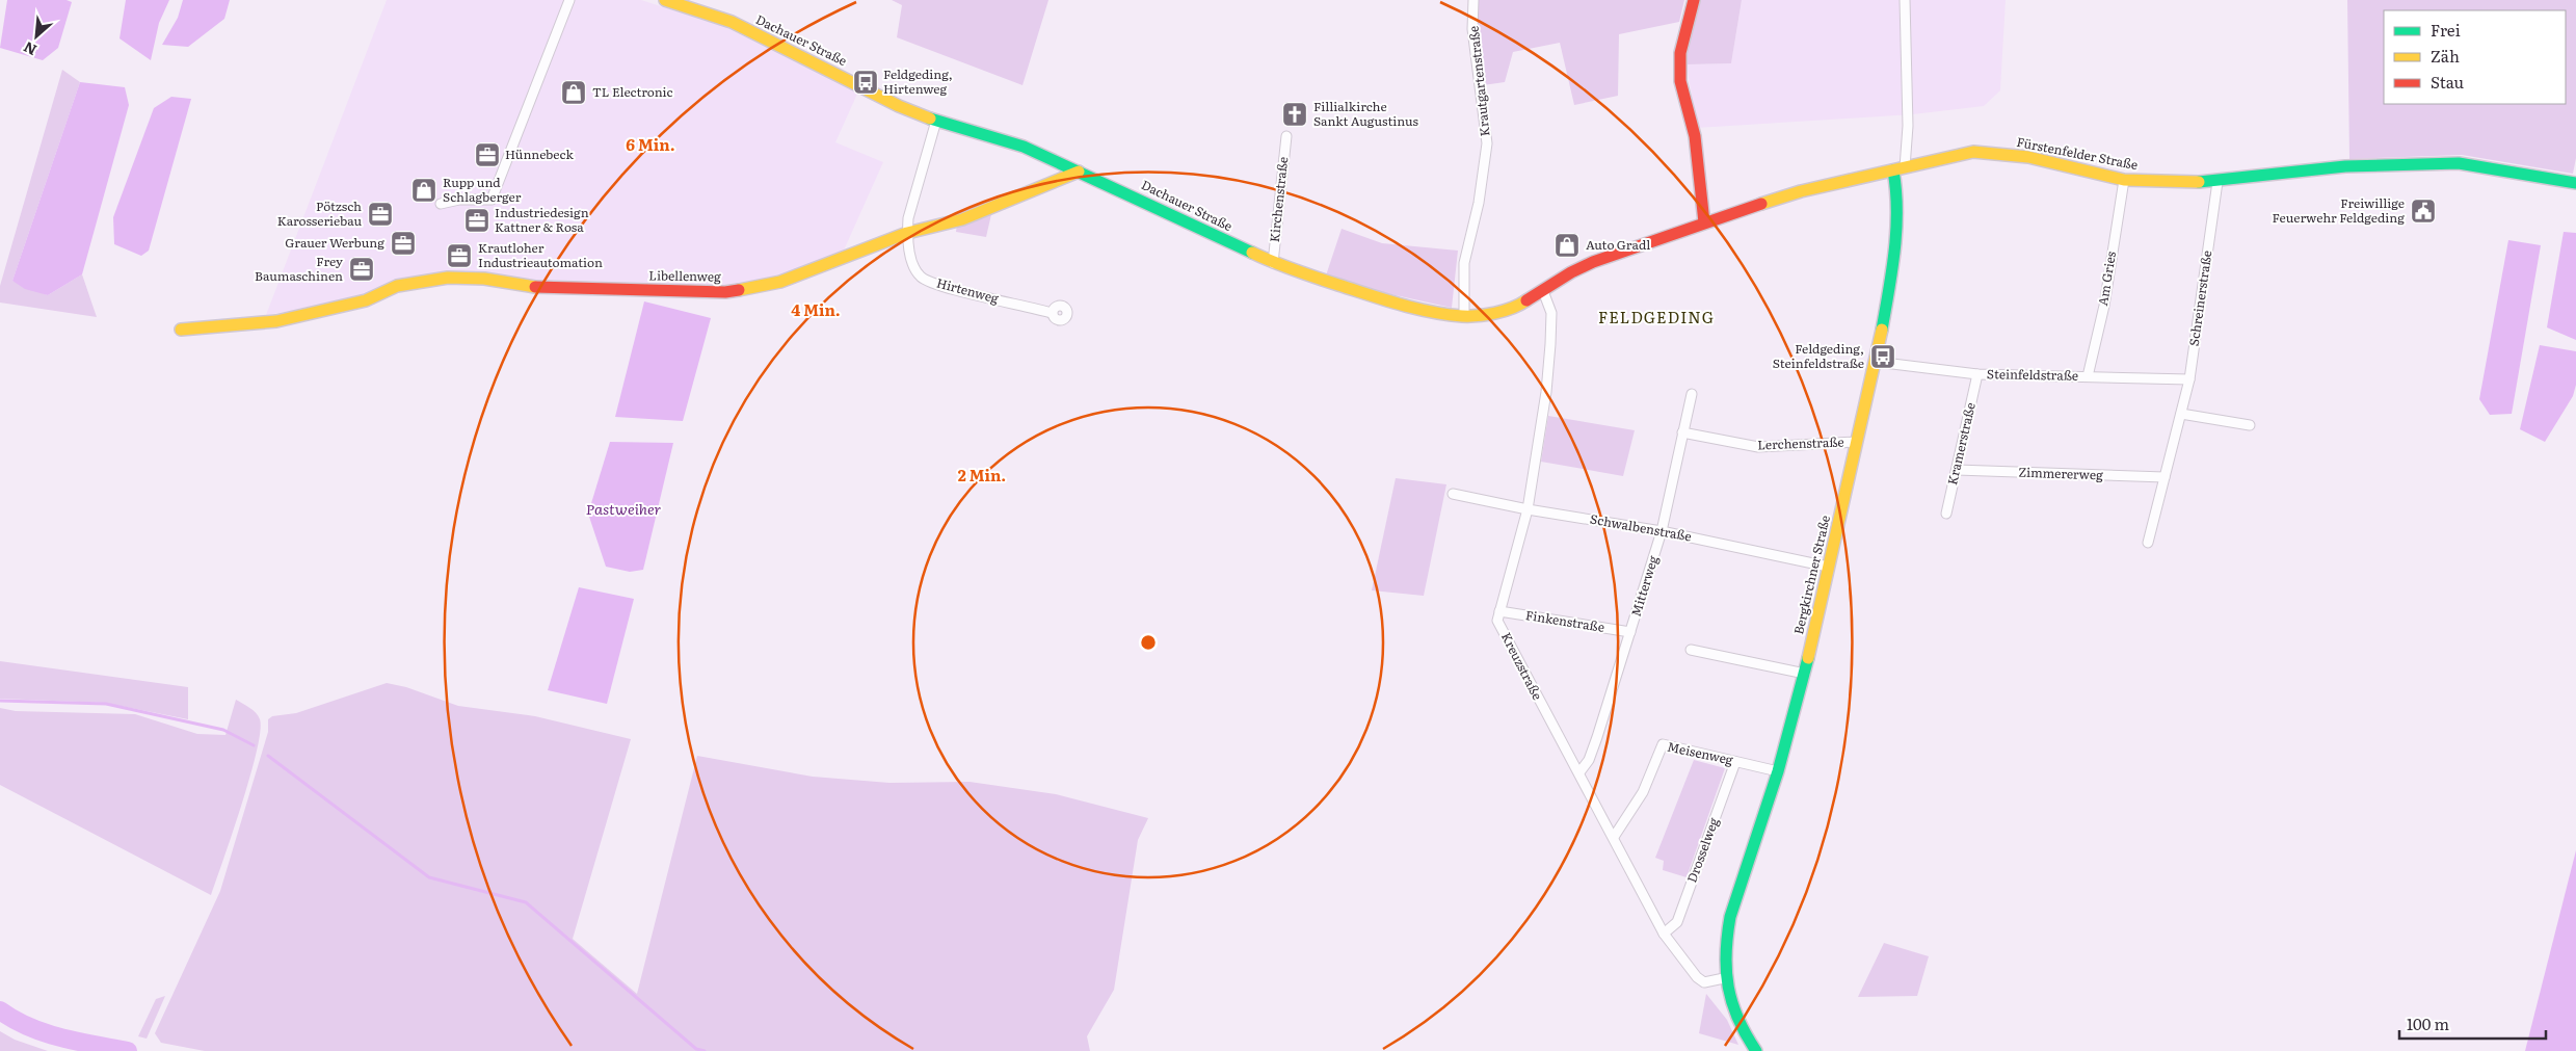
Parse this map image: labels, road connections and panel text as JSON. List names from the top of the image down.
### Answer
{
  "streets": {
    "street": [
      "Dachauer Straße",
      "Krautgartenstraße",
      "Fürstenfelder Straße",
      "Kirchenstraße",
      "Libellenweg",
      "Am Gries",
      "Hirtenweg",
      "Schreinerstraße",
      "Steinfeldstraße",
      "Lerchenstraße",
      "Kramerstraße",
      "Zimmererweg",
      "Schwalbenstraße",
      "Bergkirchner Straße",
      "Mitterweg",
      "Finkenstraße",
      "Kreuzstraße",
      "Meisenweg",
      "Drosselweg"
    ]
  },
  "crossings": [
    ["Dachauer Straße", "Krautgartenstraße"],
    ["Dachauer Straße", "Fürstenfelder Straße"],
    ["Dachauer Straße", "Kirchenstraße"],
    ["Dachauer Straße", "Libellenweg"],
    ["Dachauer Straße", "Hirtenweg"],
    ["Dachauer Straße", "Kreuzstraße"],
    ["Fürstenfelder Straße", "Am Gries"],
    ["Fürstenfelder Straße", "Schreinerstraße"],
    ["Fürstenfelder Straße", "Bergkirchner Straße"],
    ["Libellenweg", "Hirtenweg"],
    ["Am Gries", "Steinfeldstraße"],
    ["Schreinerstraße", "Steinfeldstraße"],
    ["Schreinerstraße", "Zimmererweg"],
    ["Steinfeldstraße", "Kramerstraße"],
    ["Steinfeldstraße", "Bergkirchner Straße"],
    ["Lerchenstraße", "Bergkirchner Straße"],
    ["Lerchenstraße", "Mitterweg"],
    ["Kramerstraße", "Zimmererweg"],
    ["Schwalbenstraße", "Bergkirchner Straße"],
    ["Schwalbenstraße", "Mitterweg"],
    ["Schwalbenstraße", "Kreuzstraße"],
    ["Bergkirchner Straße", "Kreuzstraße"],
    ["Bergkirchner Straße", "Meisenweg"],
    ["Mitterweg", "Finkenstraße"],
    ["Mitterweg", "Kreuzstraße"],
    ["Finkenstraße", "Kreuzstraße"],
    ["Kreuzstraße", "Meisenweg"],
    ["Kreuzstraße", "Drosselweg"],
    ["Meisenweg", "Drosselweg"]
  ],
  "districts": ["FELDGEDING"],
  "water": ["Pastweiher"],
  "places": {
    "bus stop": ["Feldgeding, Hirtenweg", "Feldgeding, Steinfeldstraße"],
    "shop": ["TL Electronic", "Rupp und Schlagberger", "Auto Gradl"],
    "church": ["Fillialkirche Sankt Augustinus"],
    "office": [
      "Hünnebeck",
      "Pötzsch Karosseriebau",
      "Industriedesign Kattner & Rosa",
      "Grauer Werbung",
      "Krautloher Industrieautomation",
      "Frey Baumaschinen"
    ],
    "public building": ["Freiwillige Feuerwehr Feldgeding"]
  },
  "legend": ["Frei", "Zäh", "Stau"],
  "scale_bar": "100 m",
  "north": "bottom left",
  "rings": ["6 Min.", "4 Min.", "2 Min."]
}
